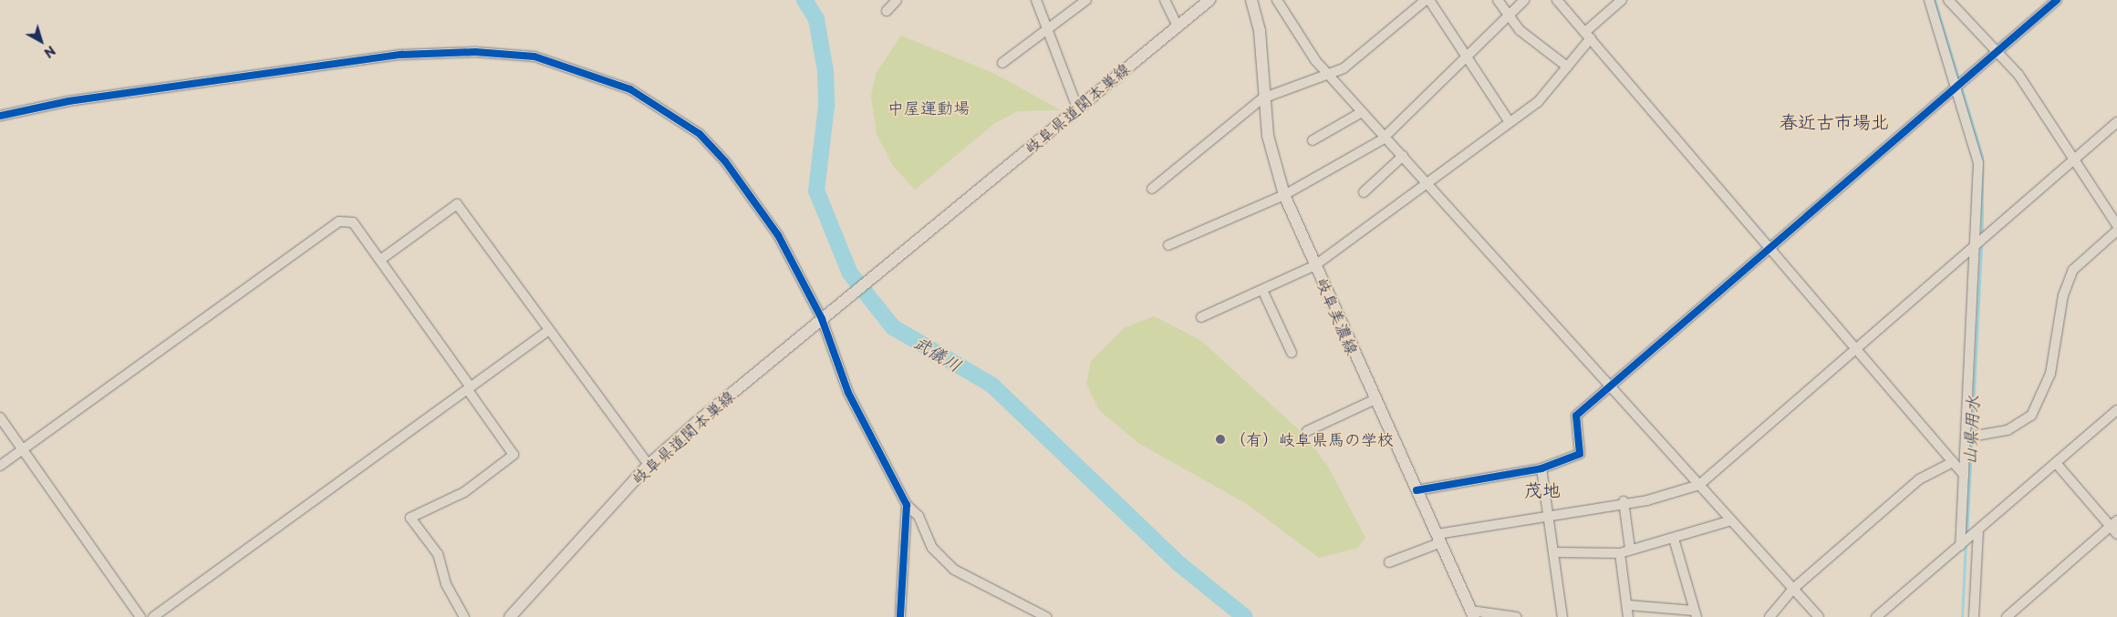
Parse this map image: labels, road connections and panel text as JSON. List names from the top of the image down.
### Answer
{
  "streets": {
    "main road": ["岐阜県道関本巣線", "岐阜美濃線"]
  },
  "districts": ["春近古市場北", "茂地"],
  "water": ["武儀川", "山県用水"],
  "parks": ["中屋運動場"],
  "places": ["（有）岐阜県馬の学校"],
  "north": "bottom right"
}
